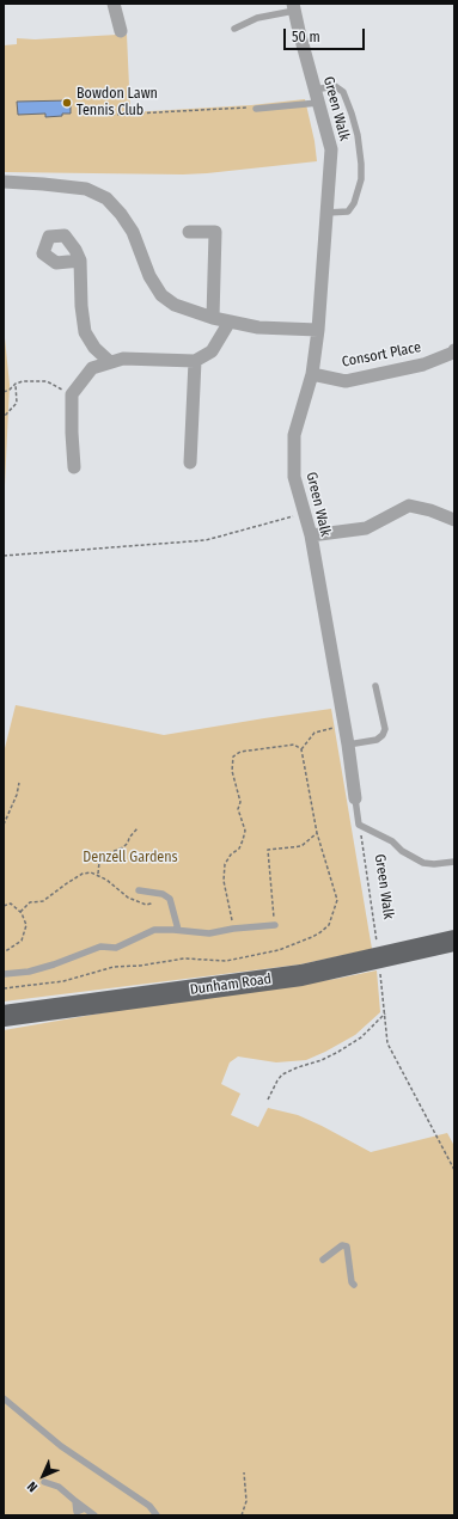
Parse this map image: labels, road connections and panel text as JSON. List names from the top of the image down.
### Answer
{
  "streets": {
    "highway": ["Dunham Road"],
    "street": ["Green Walk", "Consort Place"]
  },
  "crossings": [
    ["Green Walk", "Consort Place"],
    ["Green Walk", "Dunham Road"]
  ],
  "parks": ["Denzell Gardens"],
  "places": ["Bowdon Lawn Tennis Club"],
  "scale_bar": "50 m",
  "north": "bottom left"
}
